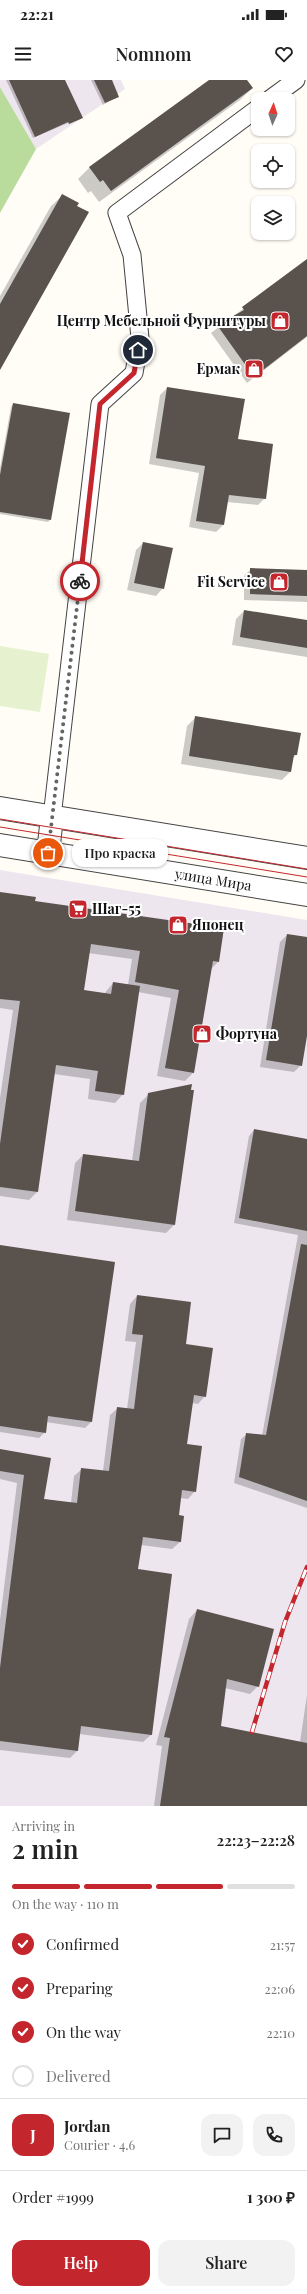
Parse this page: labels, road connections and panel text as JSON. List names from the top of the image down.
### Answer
{
  "streets": {
    "street": ["улица Мира"]
  },
  "places": {
    "shop": [
      "Центр Мебельной Фурнитуры",
      "Ермак",
      "Fit Service",
      "Японец",
      "Фортуна"
    ],
    "other": ["Про краска"],
    "supermarket": ["Шаг-55"]
  },
  "north": "top",
  "page": {
    "status": "22:21",
    "header": "Nomnom",
    "bubble": "Про краска",
    "heading": ["2 min", "Arriving in", "22:23–22:28"],
    "panel": [
      "Jordan",
      "Courier · 4.6",
      "Order #1999",
      "1 300 ₽"
    ],
    "bar": "On the way · 110 m",
    "list": [
      ["Confirmed", "21:57"],
      ["Preparing", "22:06"],
      ["On the way", "22:10"],
      "Delivered"
    ],
    "round": "J",
    "buttons": ["Help", "Share"]
  }
}
